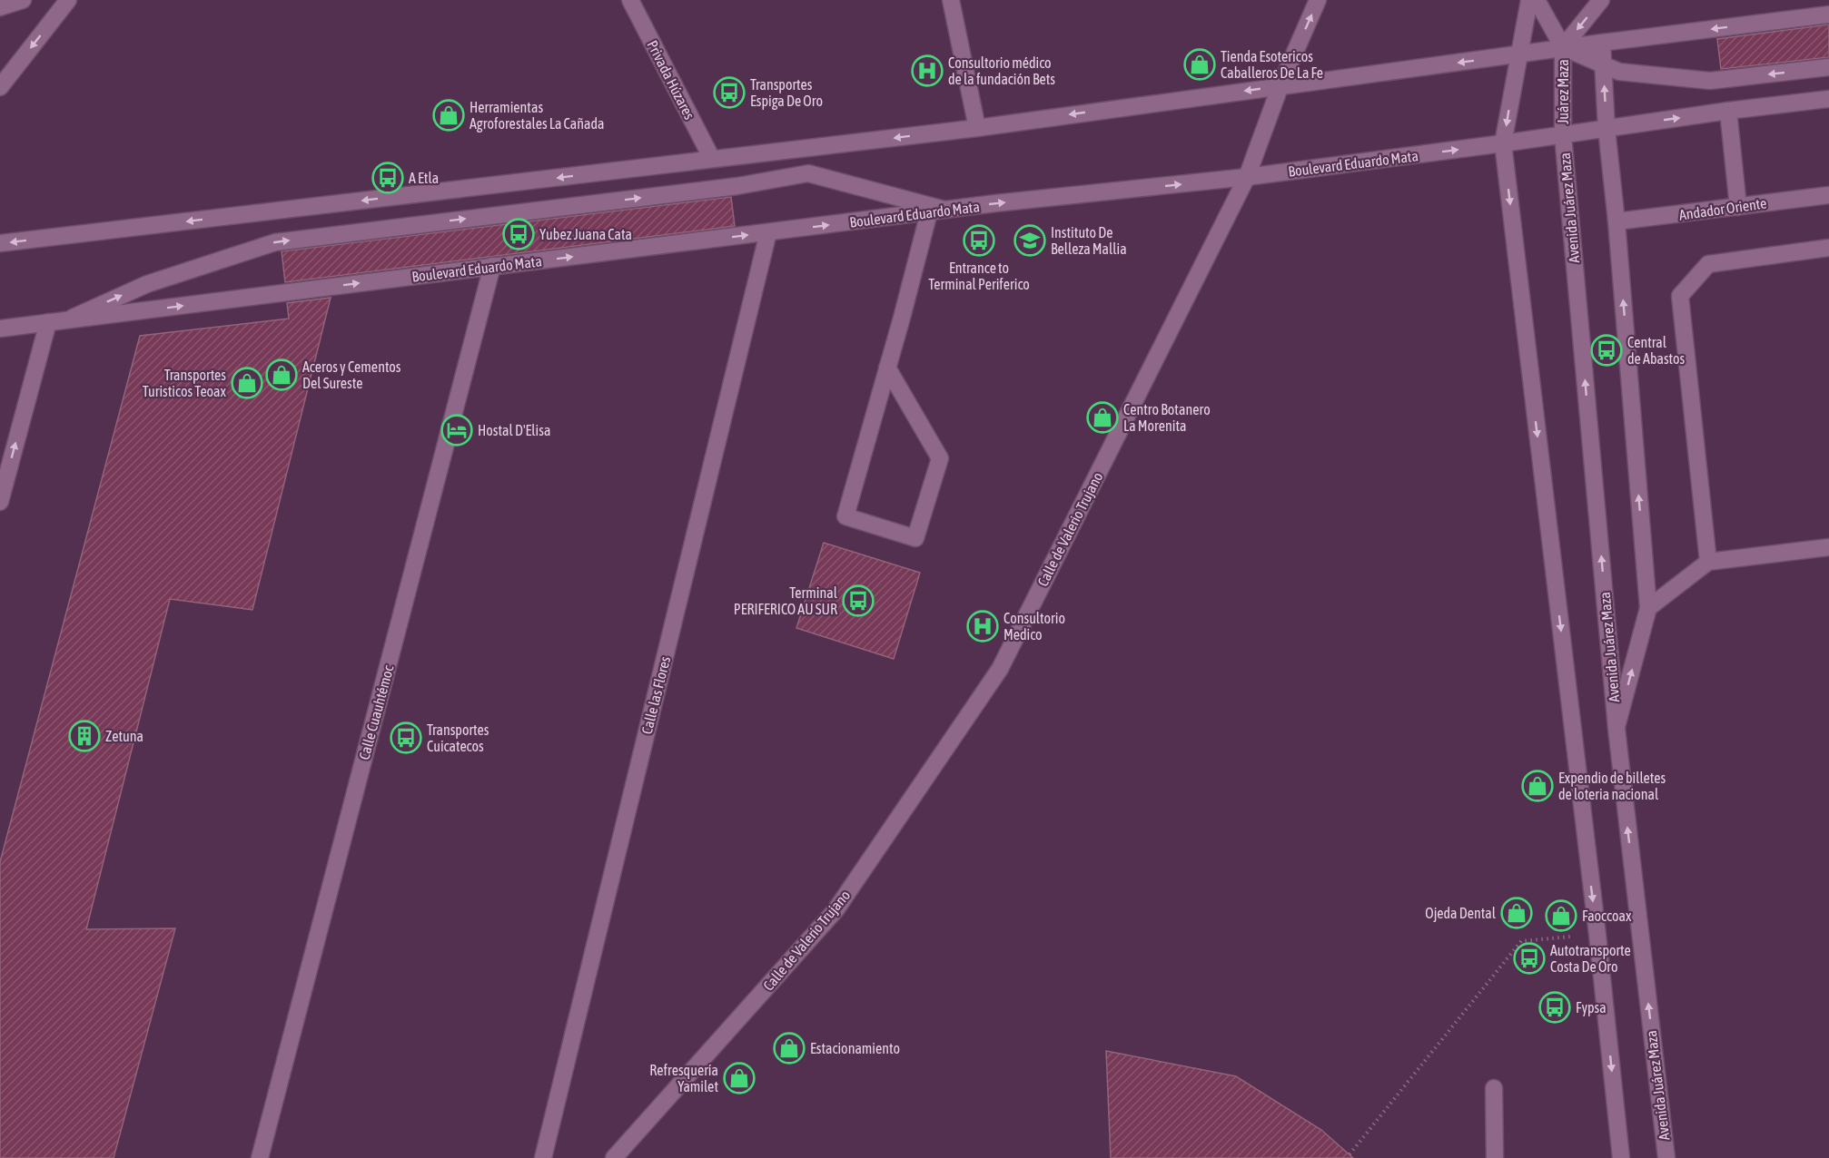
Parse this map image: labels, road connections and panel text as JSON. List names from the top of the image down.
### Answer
{
  "streets": {
    "street": [
      "Privada Húzares",
      "Juárez Maza",
      "Boulevard Eduardo Mata",
      "Avenida Juárez Maza",
      "Andador Oriente",
      "Calle de Valerio Trujano",
      "Calle las Flores",
      "Calle Cuauhtémoc"
    ]
  },
  "crossings": [
    ["Juárez Maza", "Boulevard Eduardo Mata"],
    ["Juárez Maza", "Avenida Juárez Maza"],
    ["Boulevard Eduardo Mata", "Avenida Juárez Maza"],
    ["Boulevard Eduardo Mata", "Calle de Valerio Trujano"],
    ["Boulevard Eduardo Mata", "Calle las Flores"],
    ["Boulevard Eduardo Mata", "Calle Cuauhtémoc"]
  ],
  "places": {
    "shop": [
      "Tienda Esotericos Caballeros De La Fe",
      "Herramientas Agroforestales La Cañada",
      "Aceros y Cementos Del Sureste",
      "Transportes Turisticos Teoax",
      "Centro Botanero La Morenita",
      "Expendio de billetes de loteria nacional",
      "Ojeda Dental",
      "Faoccoax",
      "Estacionamiento",
      "Refresquería Yamilet"
    ],
    "hospital": ["Consultorio médico de la fundación Bets", "Consultorio Medico"],
    "bus stop": [
      "Transportes Espiga De Oro",
      "A Etla",
      "Yubez Juana Cata",
      "Entrance to Terminal Periferico",
      "Central de Abastos",
      "Terminal PERIFERICO AU SUR",
      "Transportes Cuicatecos",
      "Autotransporte Costa De Oro",
      "Fypsa"
    ],
    "school or university": ["Instituto De Belleza Mallia"],
    "hotel": ["Hostal D'Elisa"],
    "building": ["Zetuna"]
  }
}
